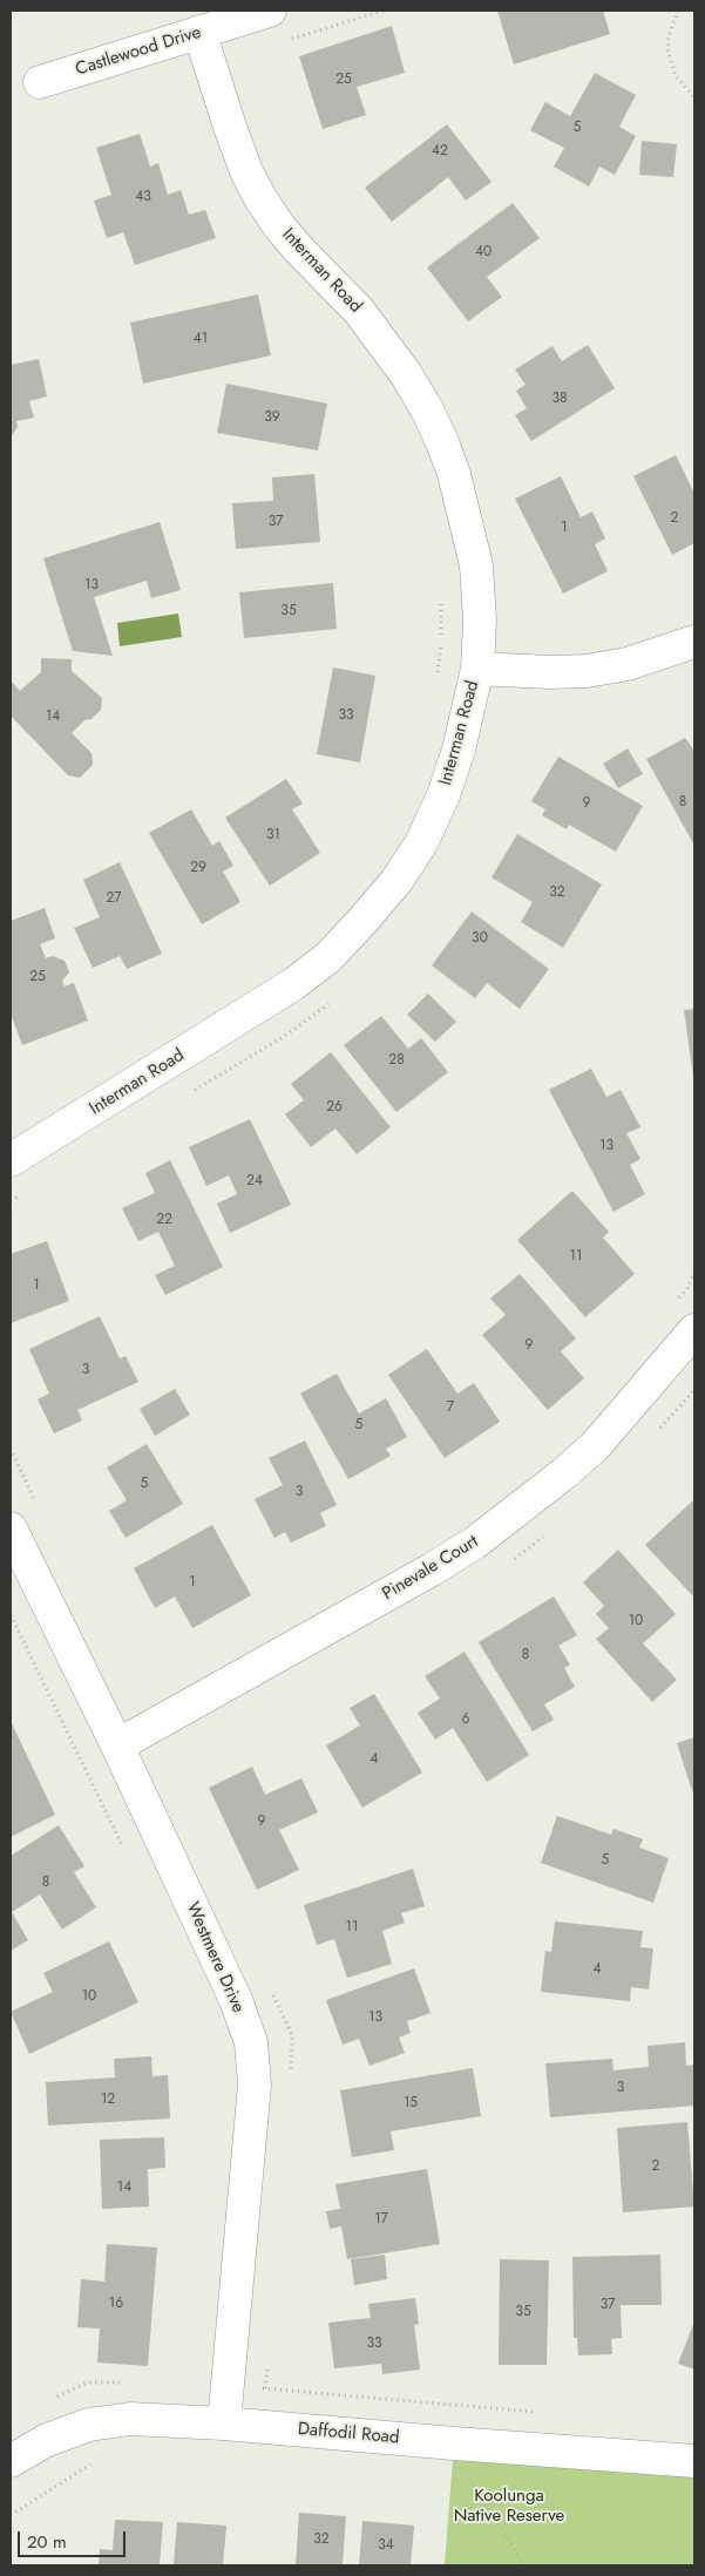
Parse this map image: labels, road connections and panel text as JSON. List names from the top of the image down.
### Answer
{
  "streets": {
    "street": [
      "Castlewood Drive",
      "Interman Road",
      "Pinevale Court",
      "Westmere Drive",
      "Daffodil Road"
    ]
  },
  "crossings": [
    ["Castlewood Drive", "Interman Road"],
    ["Pinevale Court", "Westmere Drive"],
    ["Westmere Drive", "Daffodil Road"]
  ],
  "parks": ["Koolunga Native Reserve"],
  "house_numbers": [
    "25",
    "5",
    "42",
    "43",
    "40",
    "41",
    "38",
    "39",
    "2",
    "37",
    "1",
    "13",
    "35",
    "33",
    "14",
    "8",
    "9",
    "31",
    "29",
    "32",
    "27",
    "30",
    "25",
    "28",
    "26",
    "13",
    "24",
    "22",
    "11",
    "1",
    "9",
    "3",
    "7",
    "5",
    "5",
    "3",
    "1",
    "10",
    "8",
    "6",
    "4",
    "9",
    "5",
    "8",
    "11",
    "4",
    "10",
    "13",
    "3",
    "12",
    "15",
    "2",
    "14",
    "17",
    "16",
    "37",
    "35",
    "33",
    "32",
    "34"
  ],
  "scale_bar": "20 m"
}
